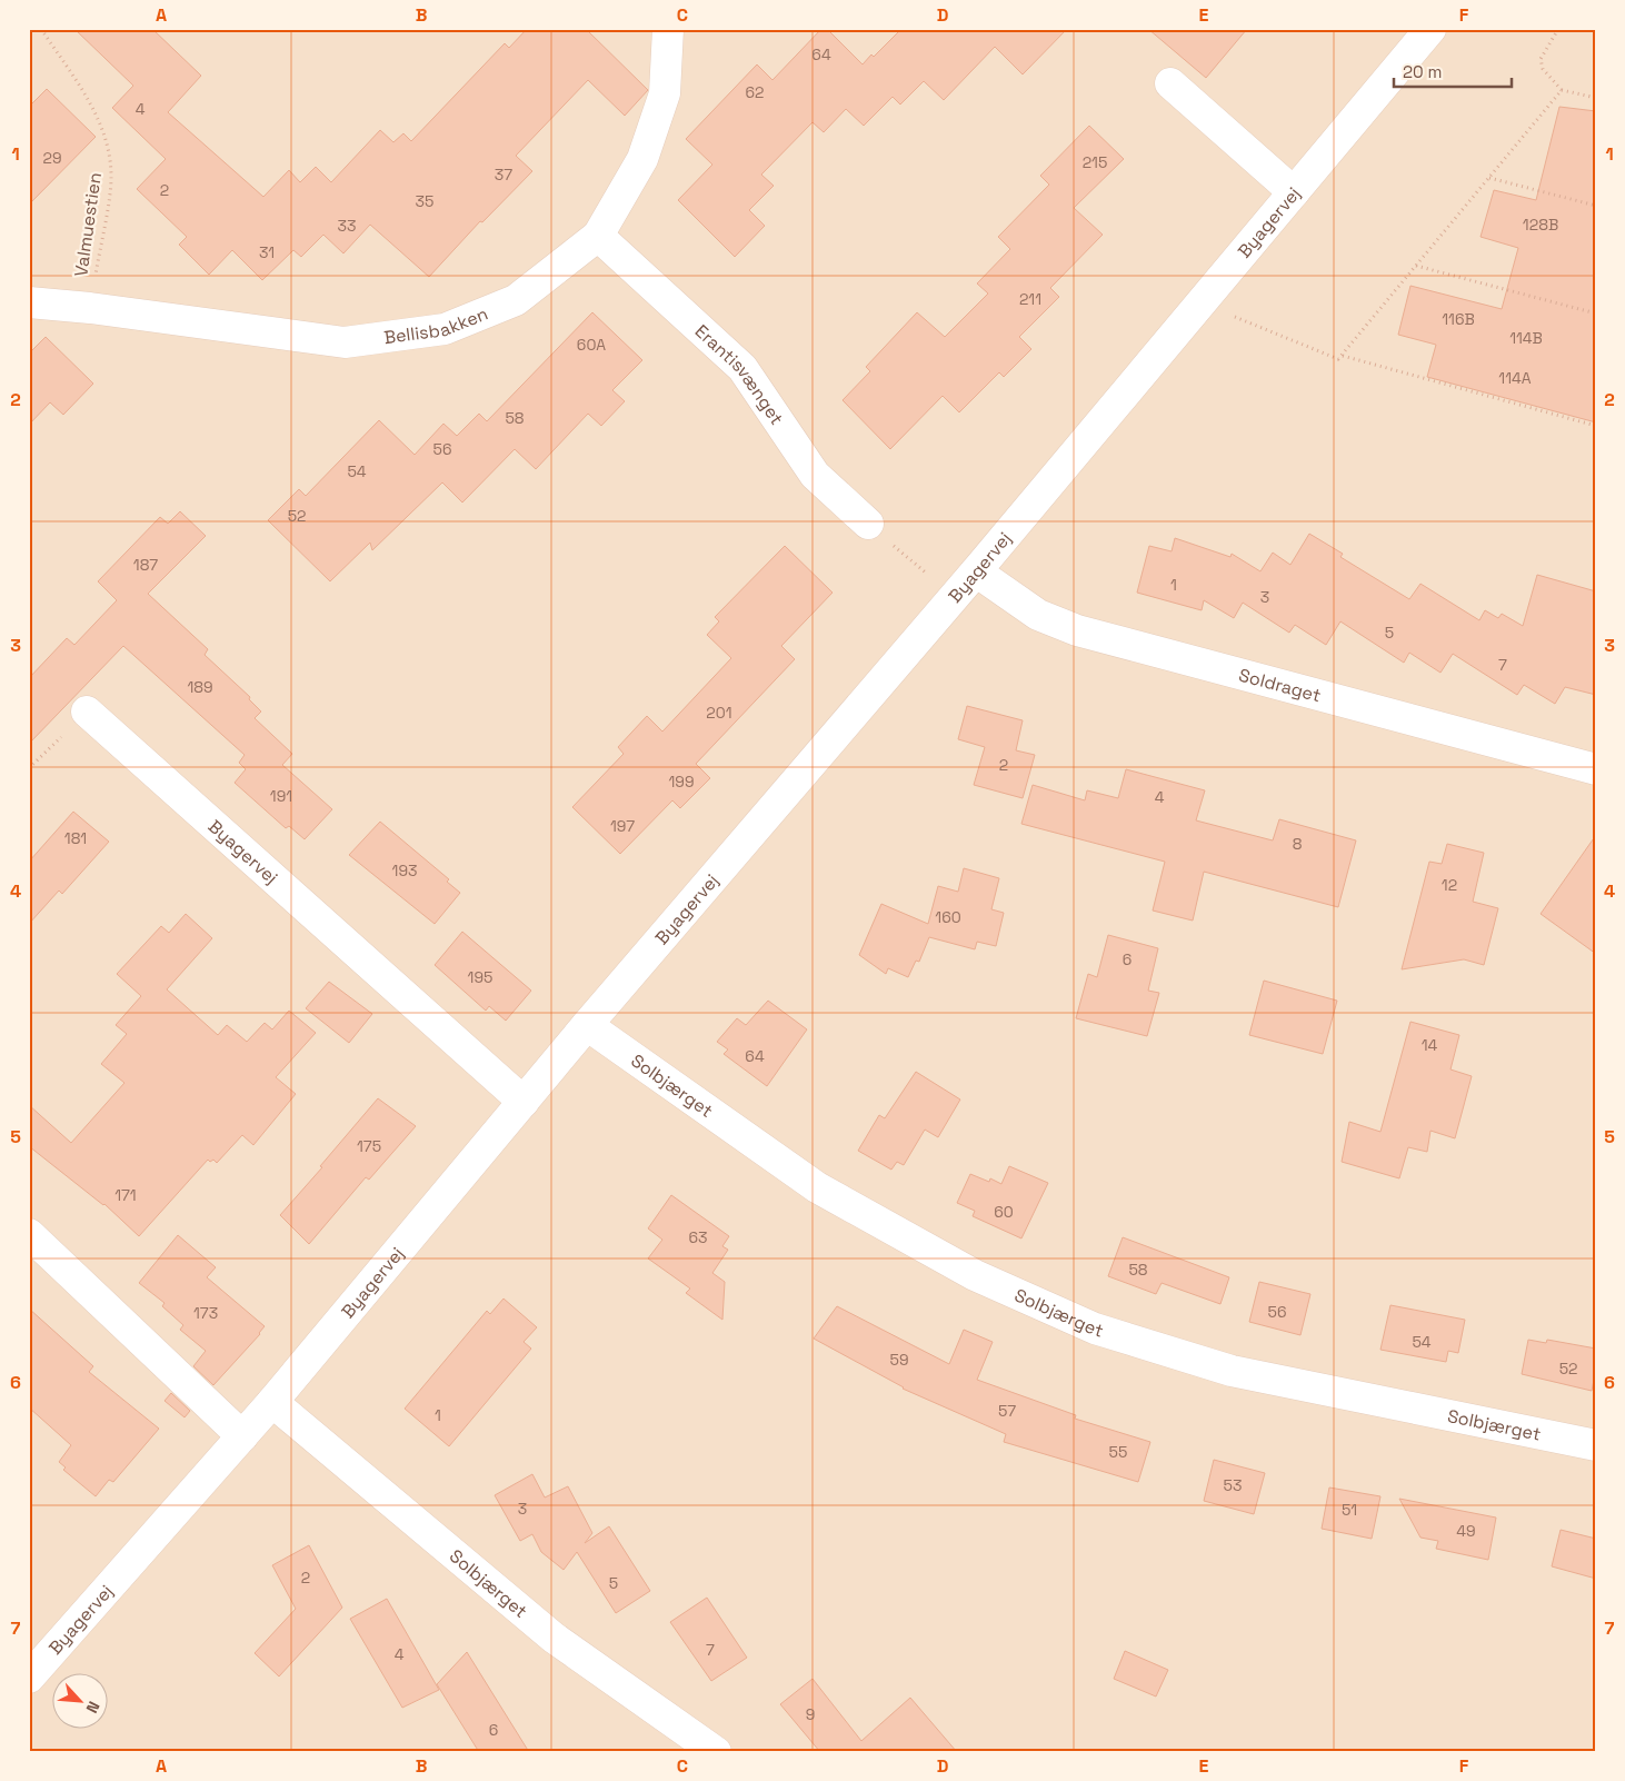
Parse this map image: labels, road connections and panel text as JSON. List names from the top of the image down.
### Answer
{
  "streets": {
    "street": [
      "Byagervej",
      "Bellisbakken",
      "Erantisvænget",
      "Soldraget",
      "Solbjærget"
    ],
    "path": ["Valmuestien"]
  },
  "crossings": [
    ["Byagervej", "Soldraget"],
    ["Byagervej", "Solbjærget"],
    ["Valmuestien", "Bellisbakken"],
    ["Bellisbakken", "Erantisvænget"]
  ],
  "house_numbers": [
    "64",
    "62",
    "4",
    "29",
    "215",
    "37",
    "2",
    "35",
    "128B",
    "33",
    "31",
    "211",
    "116B",
    "114B",
    "60A",
    "114A",
    "58",
    "56",
    "54",
    "52",
    "187",
    "1",
    "3",
    "5",
    "7",
    "189",
    "201",
    "2",
    "199",
    "191",
    "4",
    "197",
    "181",
    "8",
    "193",
    "12",
    "160",
    "6",
    "195",
    "14",
    "64",
    "175",
    "171",
    "60",
    "63",
    "58",
    "56",
    "173",
    "54",
    "59",
    "52",
    "57",
    "1",
    "55",
    "53",
    "3",
    "51",
    "49",
    "2",
    "5",
    "7",
    "4",
    "9",
    "6"
  ],
  "scale_bar": "20 m",
  "north": "bottom right",
  "grid": {
    "columns": [
      "A",
      "B",
      "C",
      "D",
      "E",
      "F"
    ],
    "rows": [
      "1",
      "2",
      "3",
      "4",
      "5",
      "6",
      "7"
    ]
  }
}
